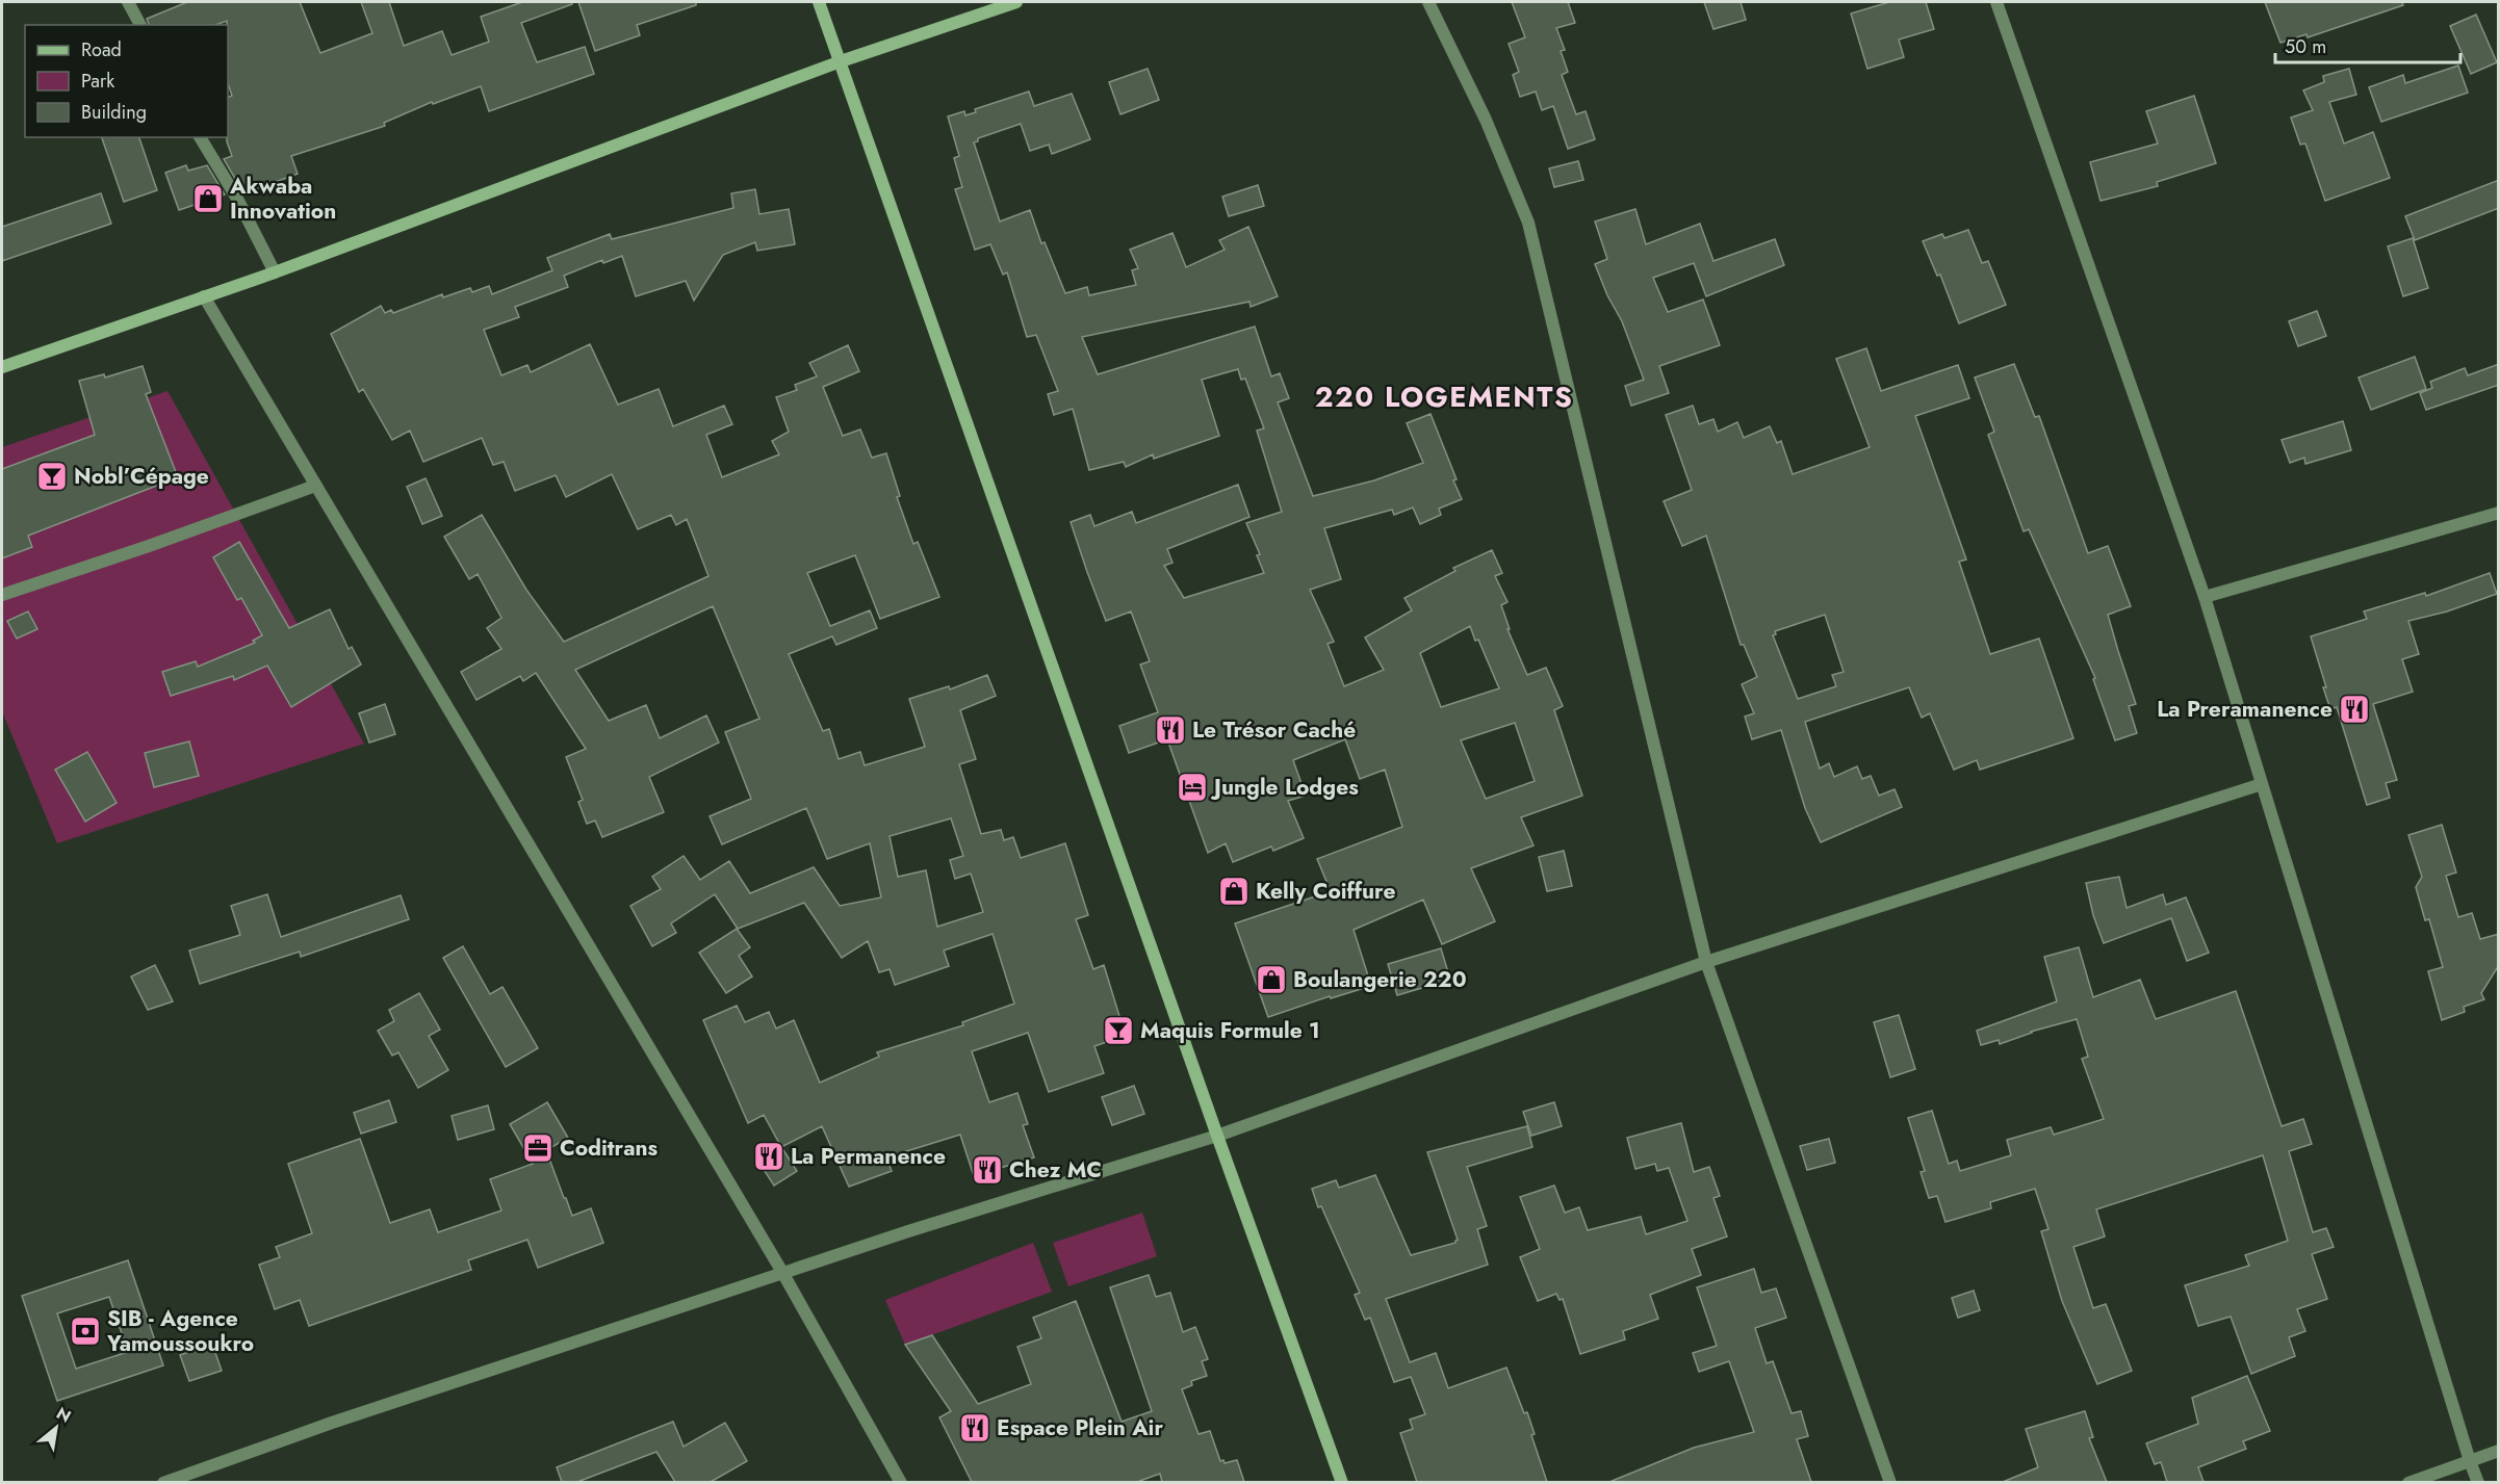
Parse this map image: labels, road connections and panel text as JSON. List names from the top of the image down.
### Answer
{
  "districts": ["220 LOGEMENTS"],
  "places": {
    "shop": ["Akwaba Innovation", "Kelly Coiffure", "Boulangerie 220"],
    "bar": ["Nobl’Cépage", "Maquis Formule 1"],
    "restaurant": [
      "La Preramanence",
      "Le Trésor Caché",
      "La Permanence",
      "Chez MC",
      "Espace Plein Air"
    ],
    "hotel": ["Jungle Lodges"],
    "office": ["Coditrans"],
    "bank": ["SIB - Agence Yamoussoukro"]
  },
  "legend": ["Road", "Park", "Building"],
  "scale_bar": "50 m",
  "north": "top right"
}
